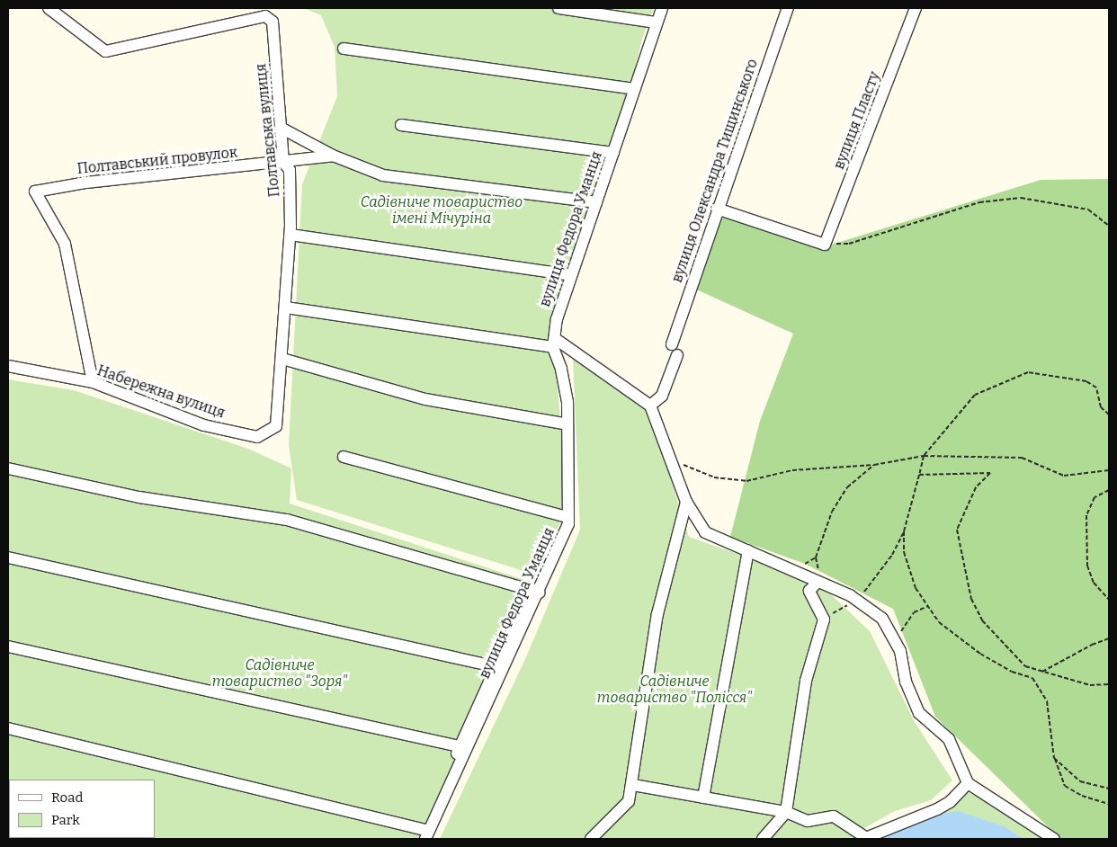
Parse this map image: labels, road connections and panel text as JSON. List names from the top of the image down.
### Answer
{
  "streets": {
    "street": [
      "вулиця Пласту",
      "Полтавська вулиця",
      "Полтавський провулок",
      "вулиця Олександра Тищинського",
      "вулиця Федора Уманця",
      "Набережна вулиця"
    ]
  },
  "crossings": [
    ["Полтавська вулиця", "Полтавський провулок"],
    ["Полтавська вулиця", "Набережна вулиця"],
    ["Полтавський провулок", "Набережна вулиця"]
  ],
  "parks": ["Садівниче товариство імені Мічуріна", "Садівниче товариство \"Зоря\"", "Садівниче товариство \"Полісся\""],
  "legend": ["Road", "Park"]
}
